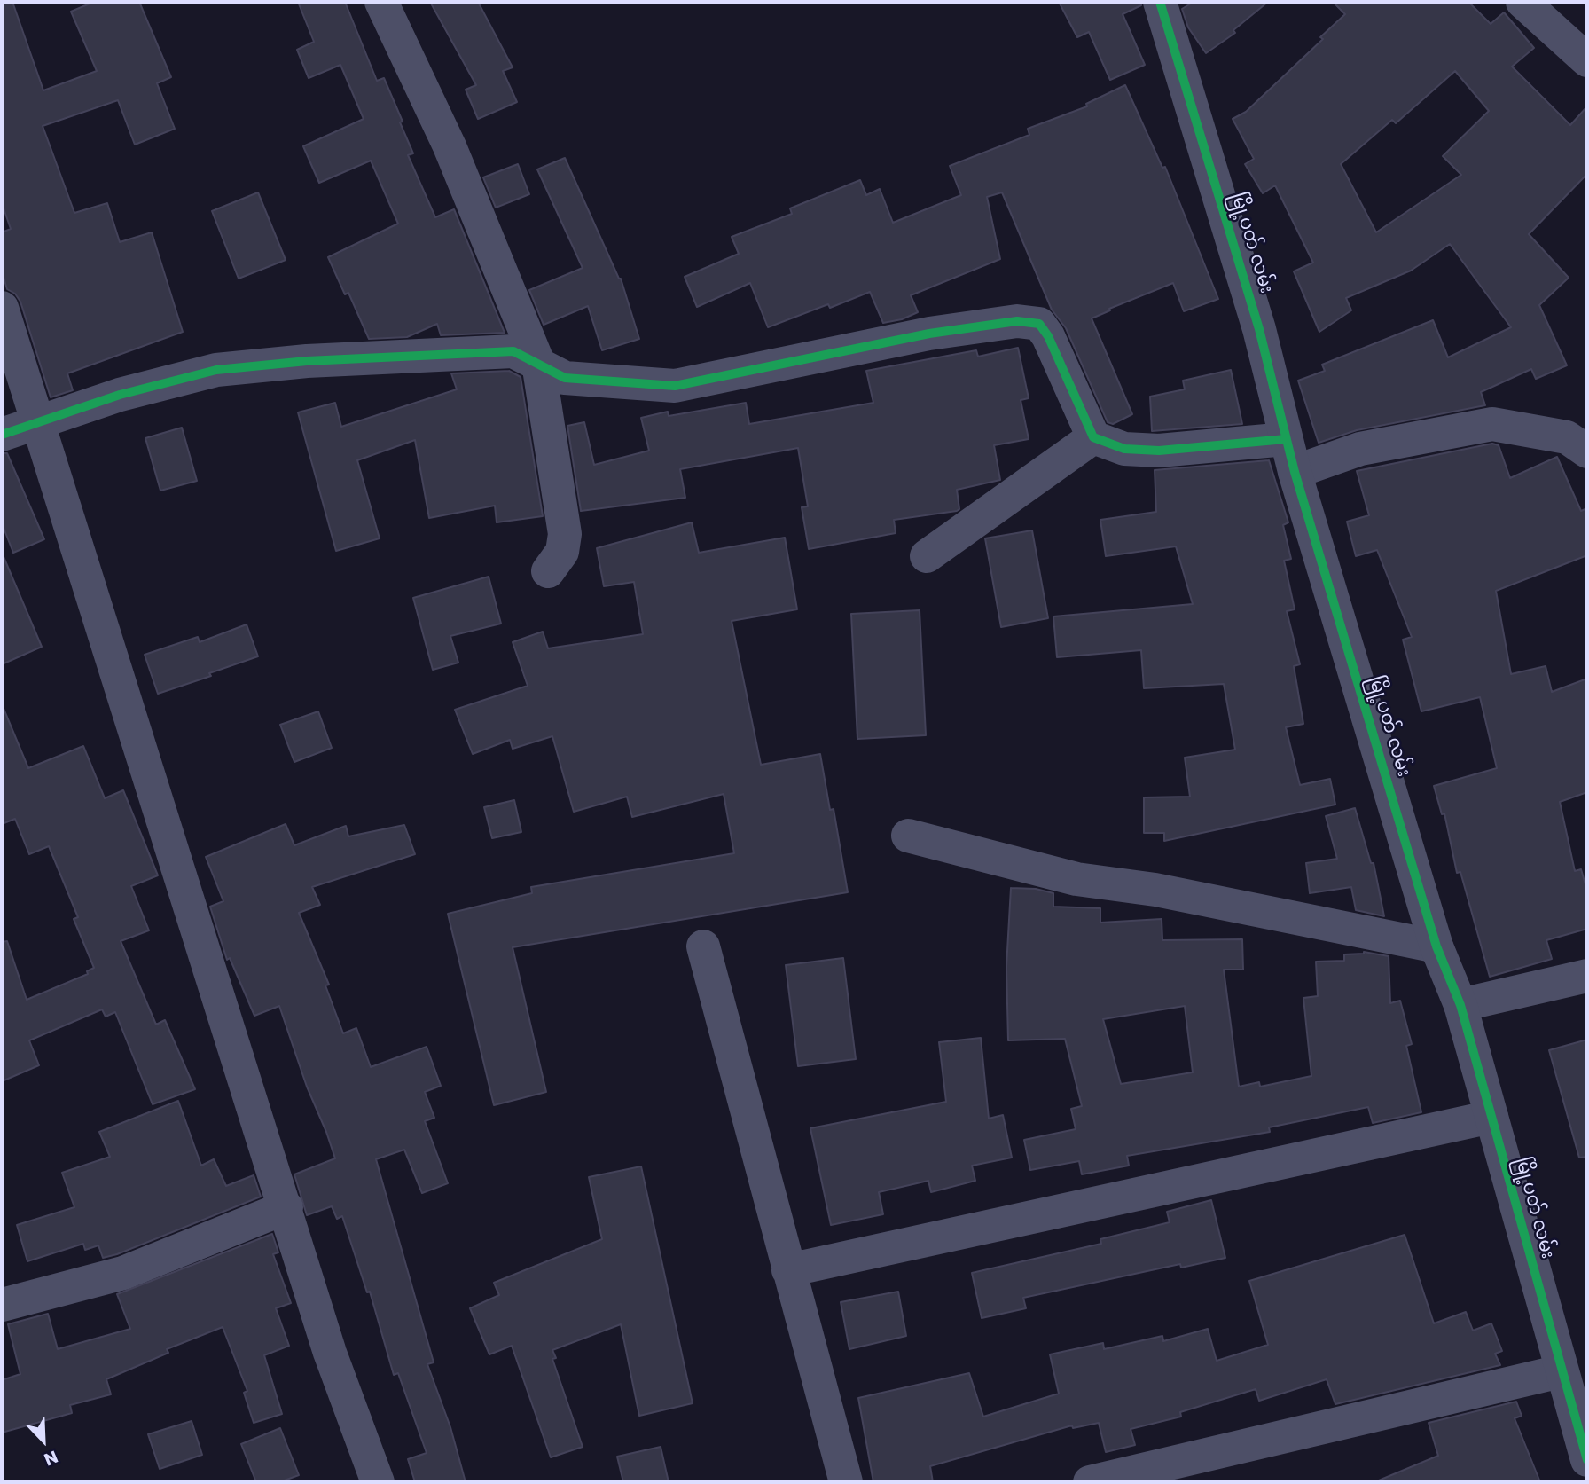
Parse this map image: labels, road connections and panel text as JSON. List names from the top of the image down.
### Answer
{
  "streets": {
    "street": ["မြို့ပတ် လမ်း"]
  },
  "north": "bottom right"
}
